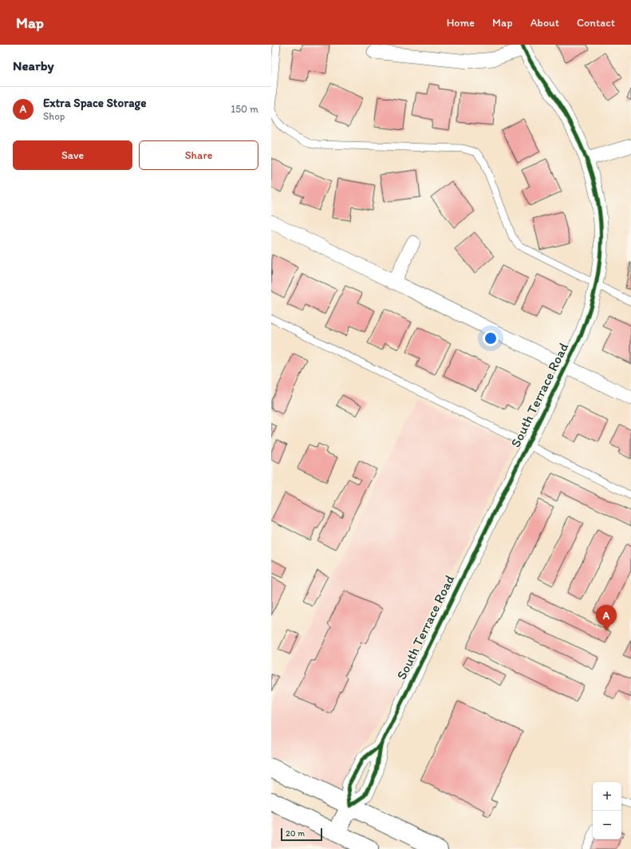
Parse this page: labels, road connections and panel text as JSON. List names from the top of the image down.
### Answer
{
  "streets": {
    "street": ["South Terrace Road"]
  },
  "scale_bar": "20 m",
  "page": {
    "header": "Map",
    "nav": [
      "Home",
      "Map",
      "About",
      "Contact"
    ],
    "heading": "Nearby",
    "list": [
      {
        "mark": "A",
        "name": "Extra Space Storage",
        "note": "Shop",
        "value": "150 m"
      }
    ],
    "buttons": ["Save", "Share"],
    "pins": "A",
    "map_buttons": ["+", "−"],
    "scale": "20 m"
  }
}
